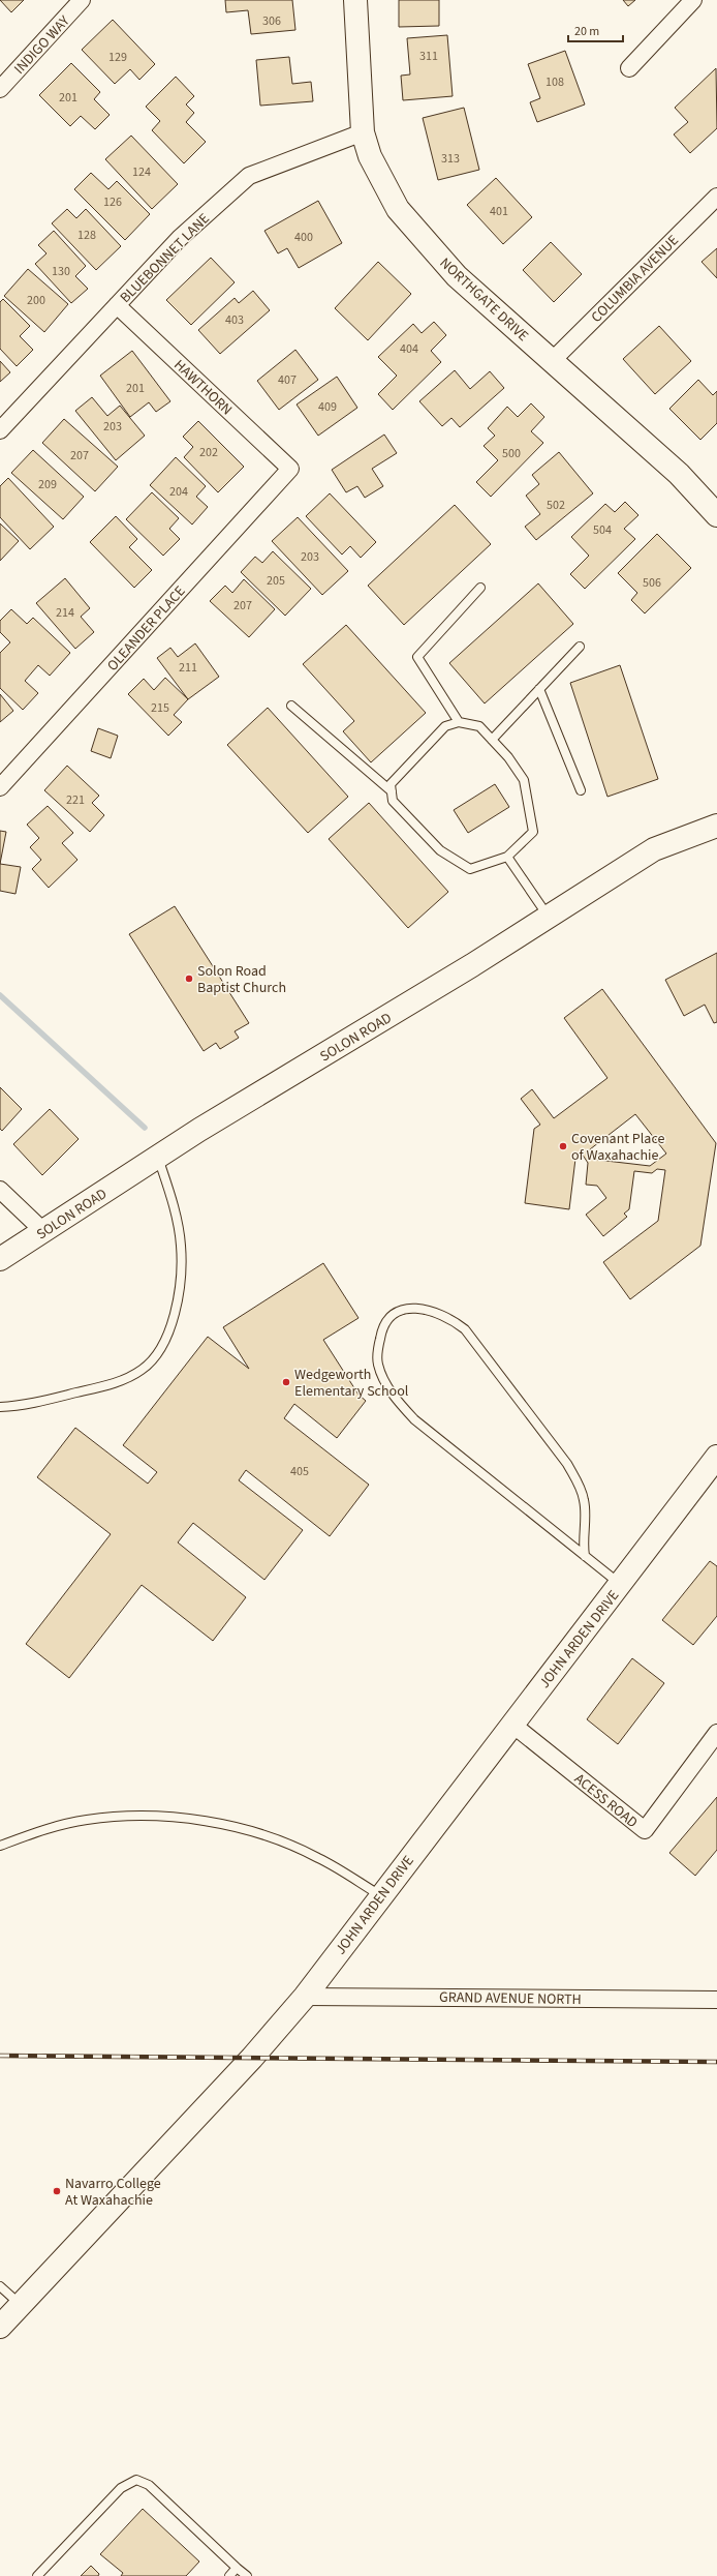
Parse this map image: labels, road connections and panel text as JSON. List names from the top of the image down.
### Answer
{
  "streets": {
    "street": [
      "INDIGO WAY",
      "BLUEBONNET LANE",
      "COLUMBIA AVENUE",
      "NORTHGATE DRIVE",
      "HAWTHORN",
      "OLEANDER PLACE",
      "SOLON ROAD",
      "JOHN ARDEN DRIVE",
      "ACESS ROAD",
      "GRAND AVENUE NORTH"
    ]
  },
  "crossings": [
    ["BLUEBONNET LANE", "NORTHGATE DRIVE"],
    ["BLUEBONNET LANE", "HAWTHORN"],
    ["COLUMBIA AVENUE", "NORTHGATE DRIVE"],
    ["HAWTHORN", "OLEANDER PLACE"],
    ["JOHN ARDEN DRIVE", "ACESS ROAD"],
    ["JOHN ARDEN DRIVE", "GRAND AVENUE NORTH"]
  ],
  "places": [
    "Solon Road Baptist Church",
    "Covenant Place of Waxahachie",
    "Wedgeworth Elementary School",
    "Navarro College At Waxahachie"
  ],
  "house_numbers": [
    "306",
    "311",
    "129",
    "108",
    "201",
    "313",
    "124",
    "126",
    "401",
    "128",
    "400",
    "130",
    "200",
    "403",
    "404",
    "407",
    "201",
    "409",
    "203",
    "202",
    "500",
    "207",
    "209",
    "204",
    "502",
    "504",
    "203",
    "205",
    "506",
    "207",
    "214",
    "211",
    "215",
    "221",
    "405"
  ],
  "scale_bar": "20 m"
}
